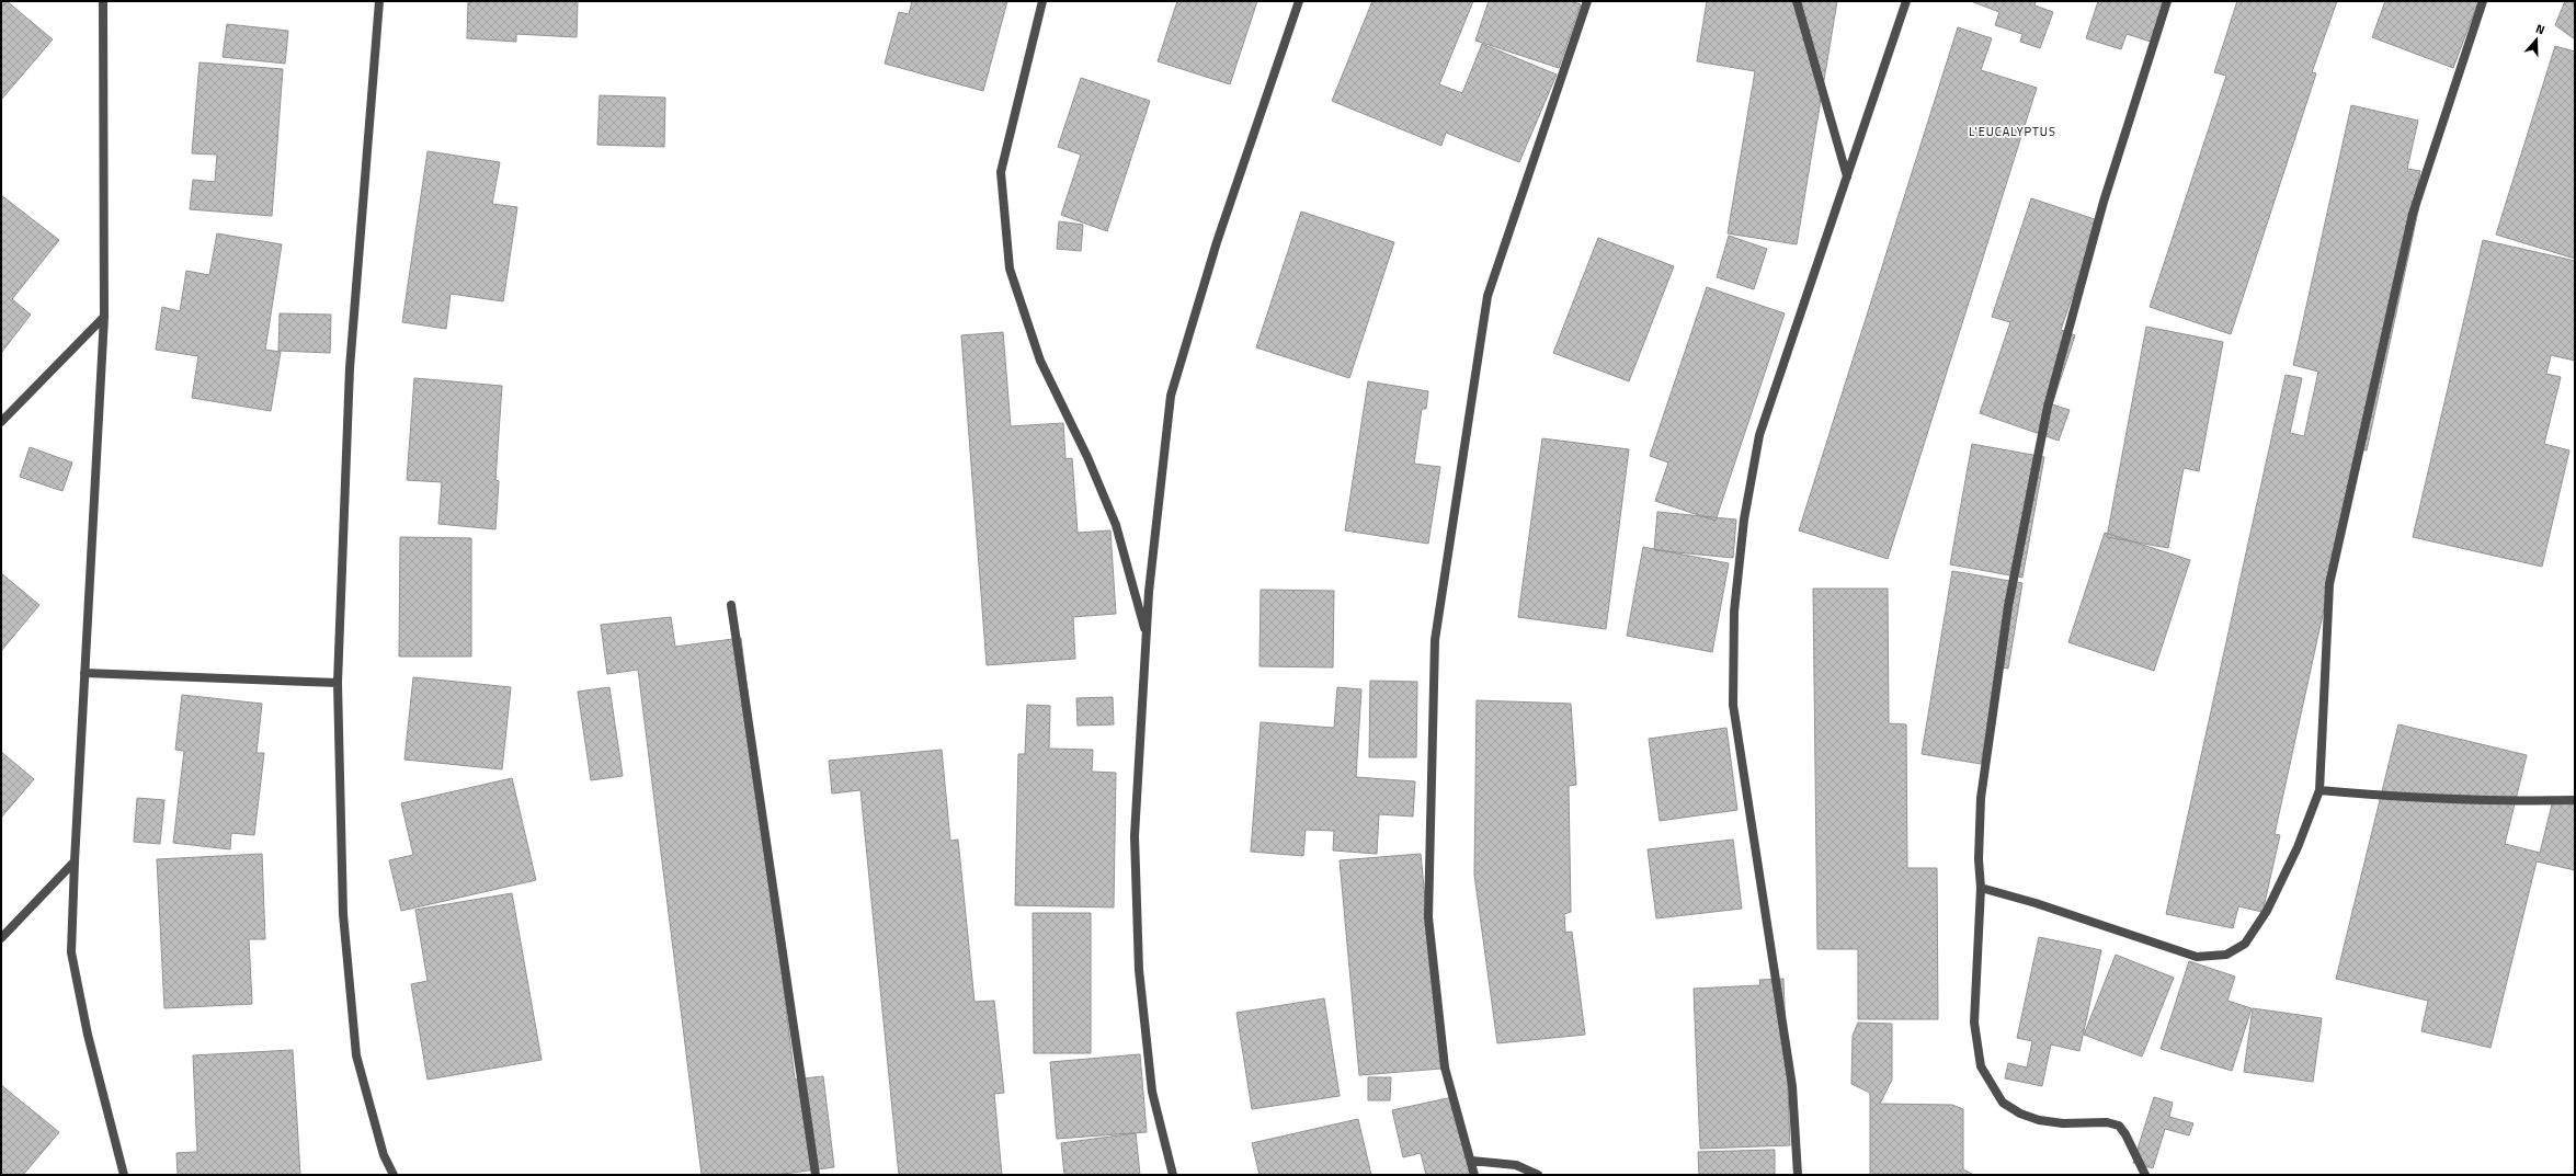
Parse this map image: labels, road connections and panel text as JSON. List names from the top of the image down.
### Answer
{
  "districts": ["L'EUCALYPTUS"],
  "north": "top"
}
